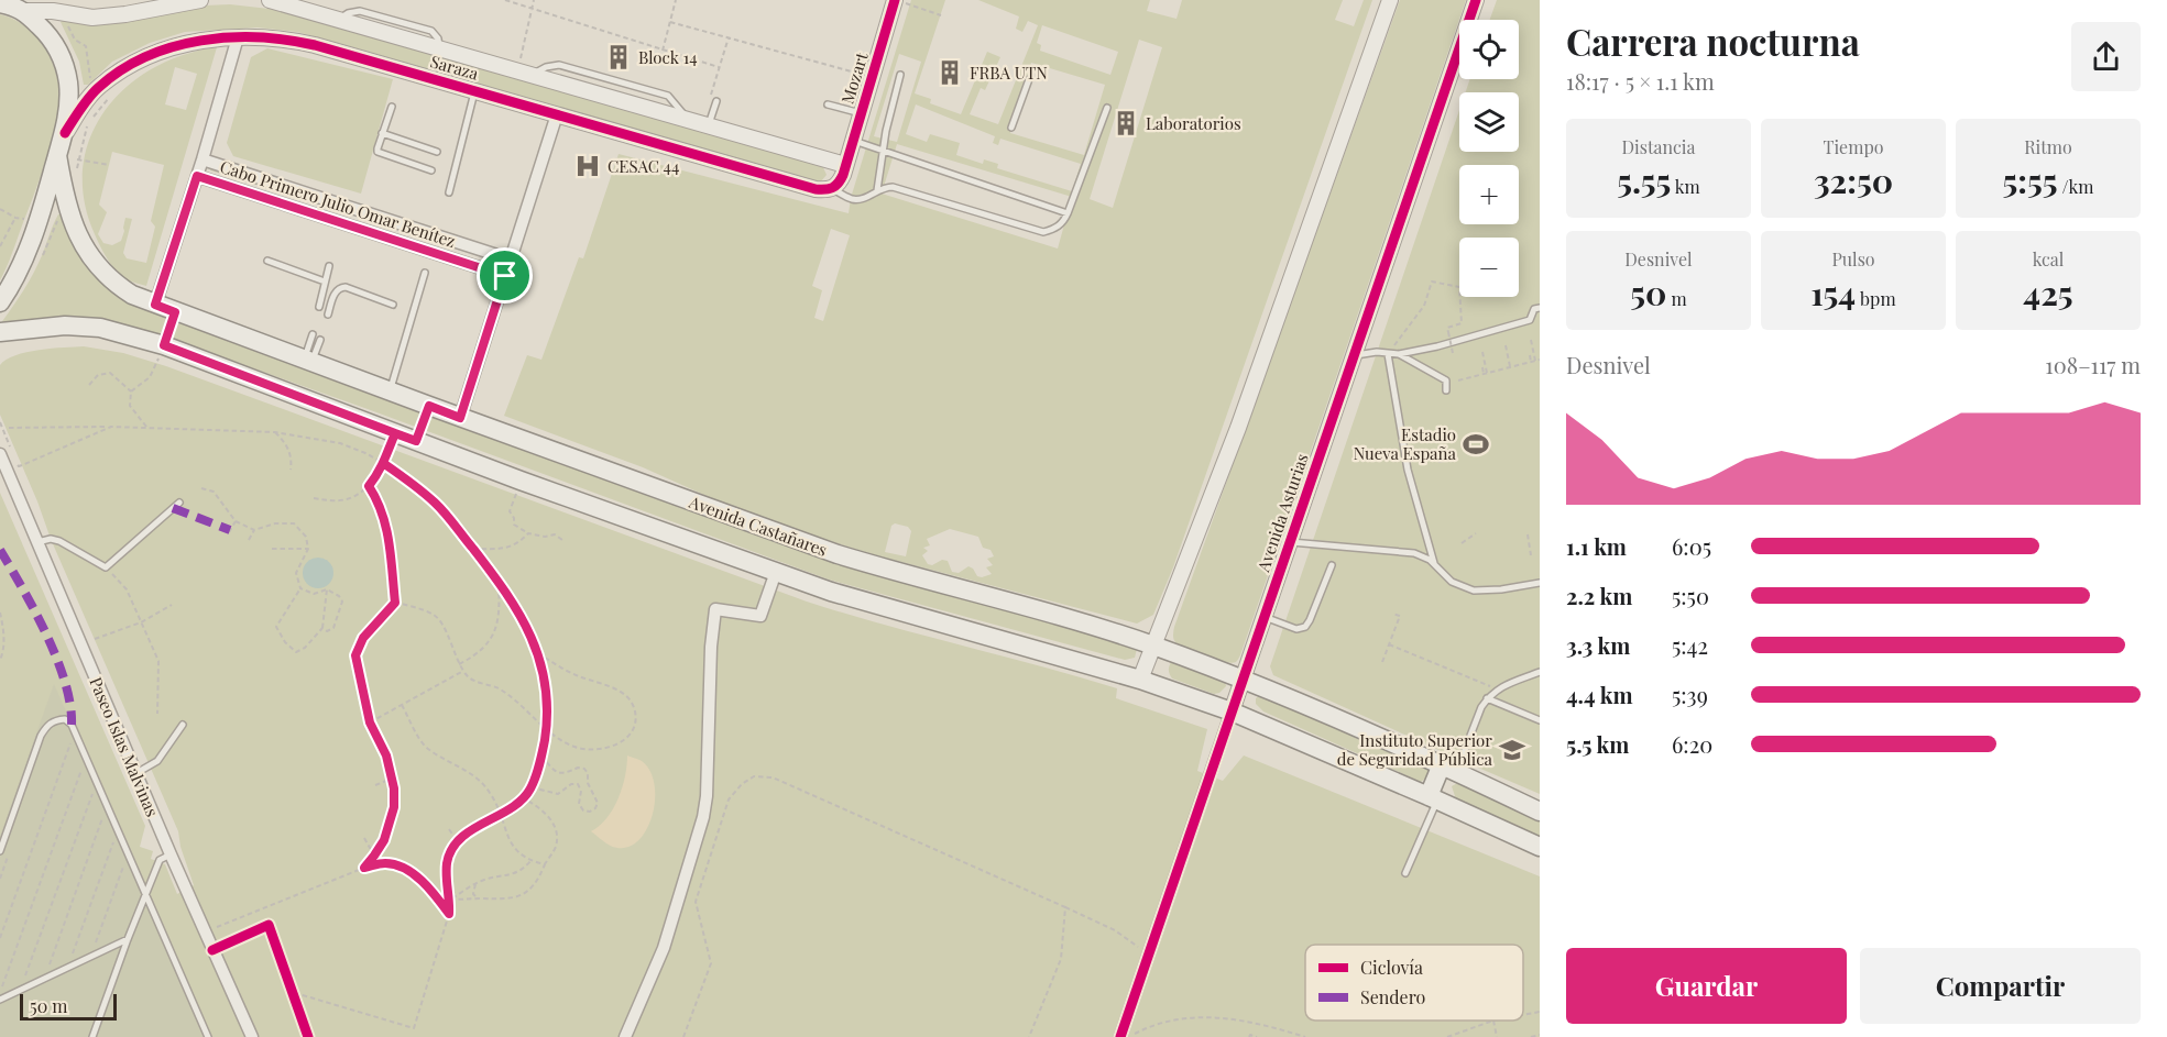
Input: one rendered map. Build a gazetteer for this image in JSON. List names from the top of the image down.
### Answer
{
  "streets": {
    "main road": ["Avenida Castañares"],
    "street": [
      "Saraza",
      "Mozart",
      "Cabo Primero Julio Omar Benítez",
      "Avenida Asturias",
      "Paseo Islas Malvinas"
    ]
  },
  "crossings": [
    ["Saraza", "Mozart"],
    ["Avenida Asturias", "Avenida Castañares"]
  ],
  "places": {
    "building": ["Block 14", "FRBA UTN", "Laboratorios"],
    "hospital": ["CESAC 44"],
    "sports": ["Estadio Nueva España"],
    "school or university": ["Instituto Superior de Seguridad Pública"]
  },
  "legend": ["Ciclovía", "Sendero"],
  "scale_bar": "50 m",
  "page": {
    "heading": ["Carrera nocturna", "18:17 · 5 × 1.1 km"],
    "map_buttons": ["+", "−"],
    "stats": [
      ["Distancia", "5.55 km"],
      ["Tiempo", "32:50"],
      ["Ritmo", "5:55 /km"],
      ["Desnivel", "50 m"],
      ["Pulso", "154 bpm"],
      ["kcal", "425"]
    ],
    "chart": ["Desnivel", "108–117 m"],
    "list": [
      {
        "name": "1.1 km",
        "note": "6:05"
      },
      {
        "name": "2.2 km",
        "note": "5:50"
      },
      {
        "name": "3.3 km",
        "note": "5:42"
      },
      {
        "name": "4.4 km",
        "note": "5:39"
      },
      {
        "name": "5.5 km",
        "note": "6:20"
      }
    ],
    "buttons": ["Guardar", "Compartir"],
    "scale": "50 m"
  }
}
